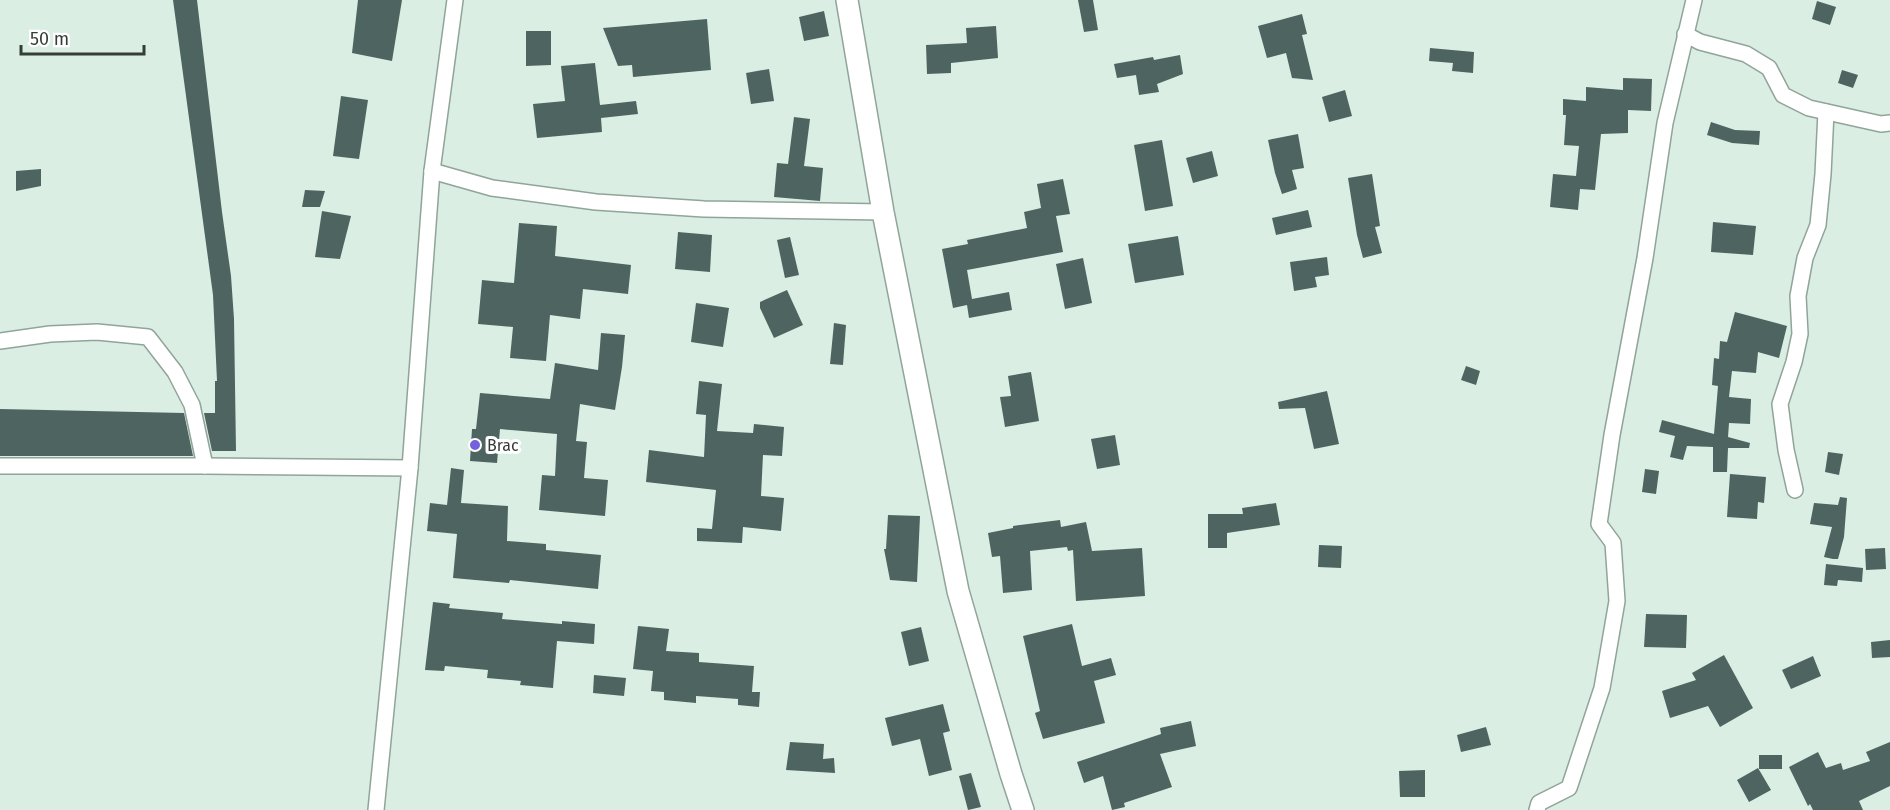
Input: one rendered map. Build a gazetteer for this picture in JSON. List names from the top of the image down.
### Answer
{
  "places": ["Brac"],
  "scale_bar": "50 m"
}
